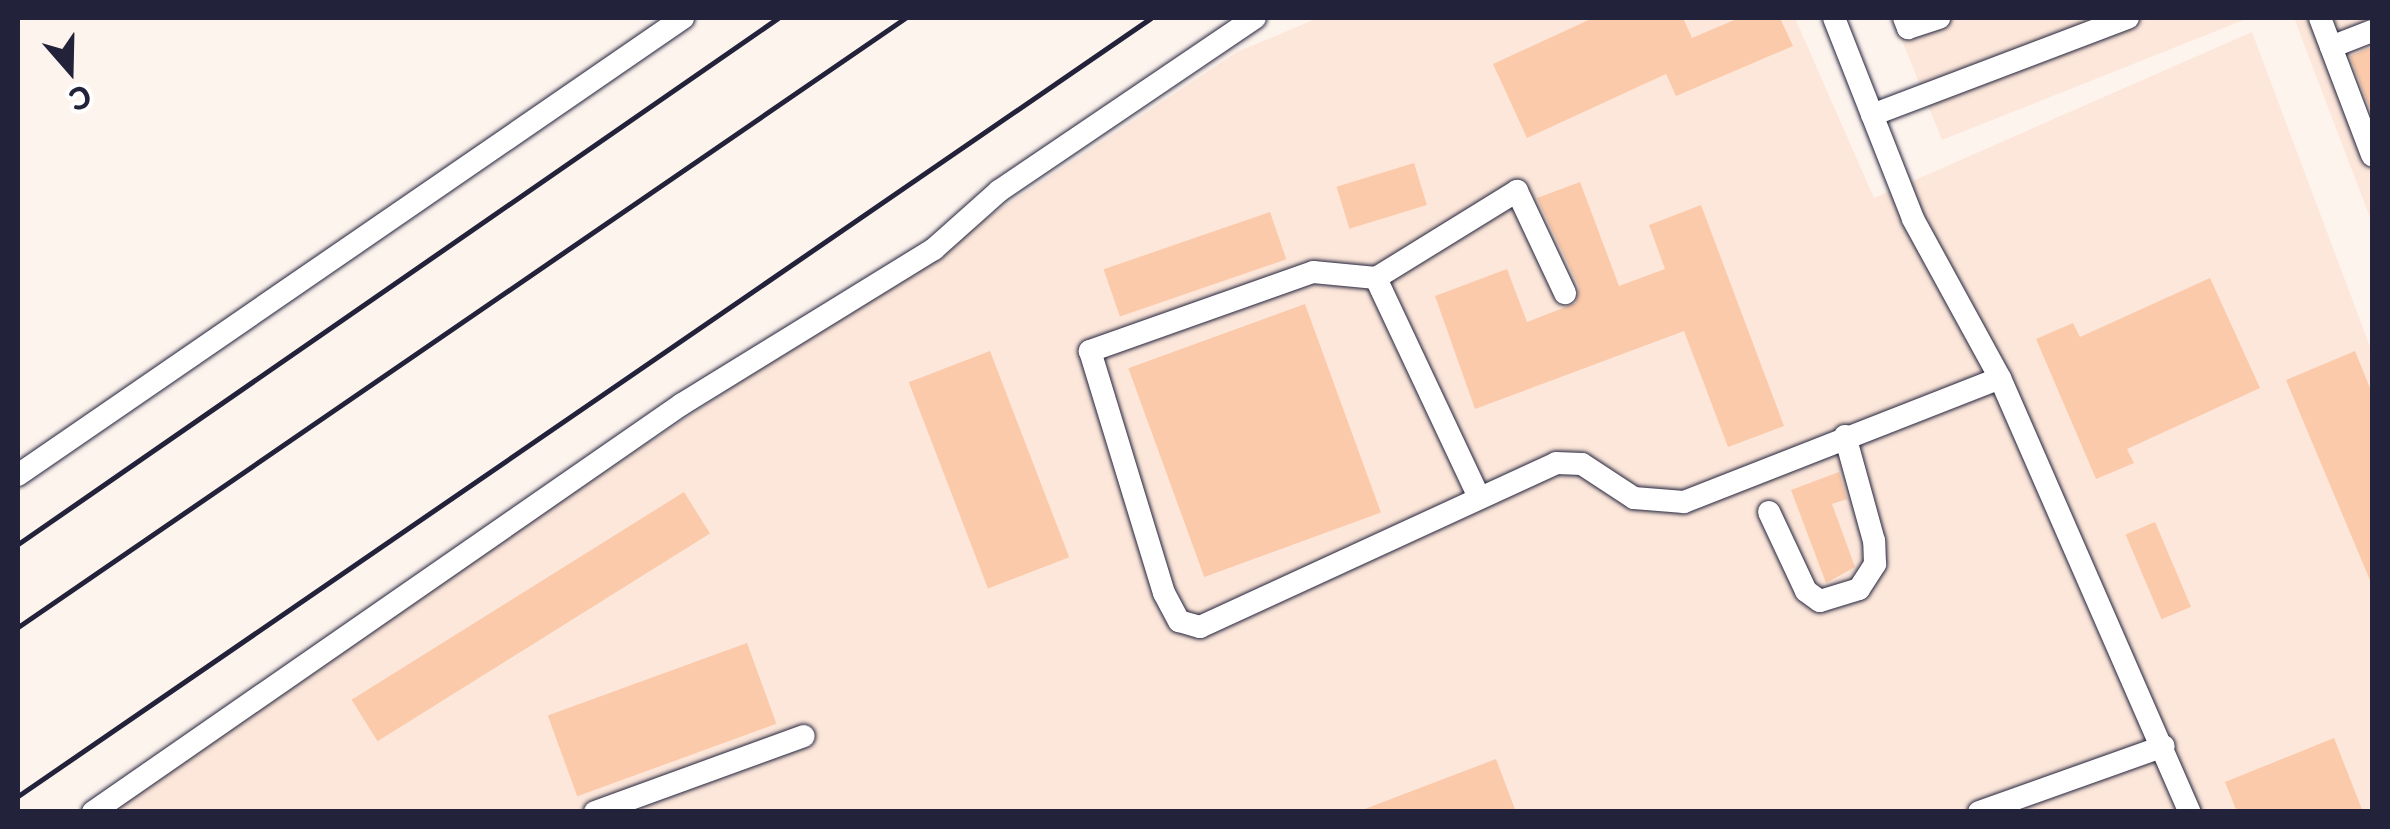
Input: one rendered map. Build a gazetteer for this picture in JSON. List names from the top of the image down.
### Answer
{
  "north": "bottom"
}
